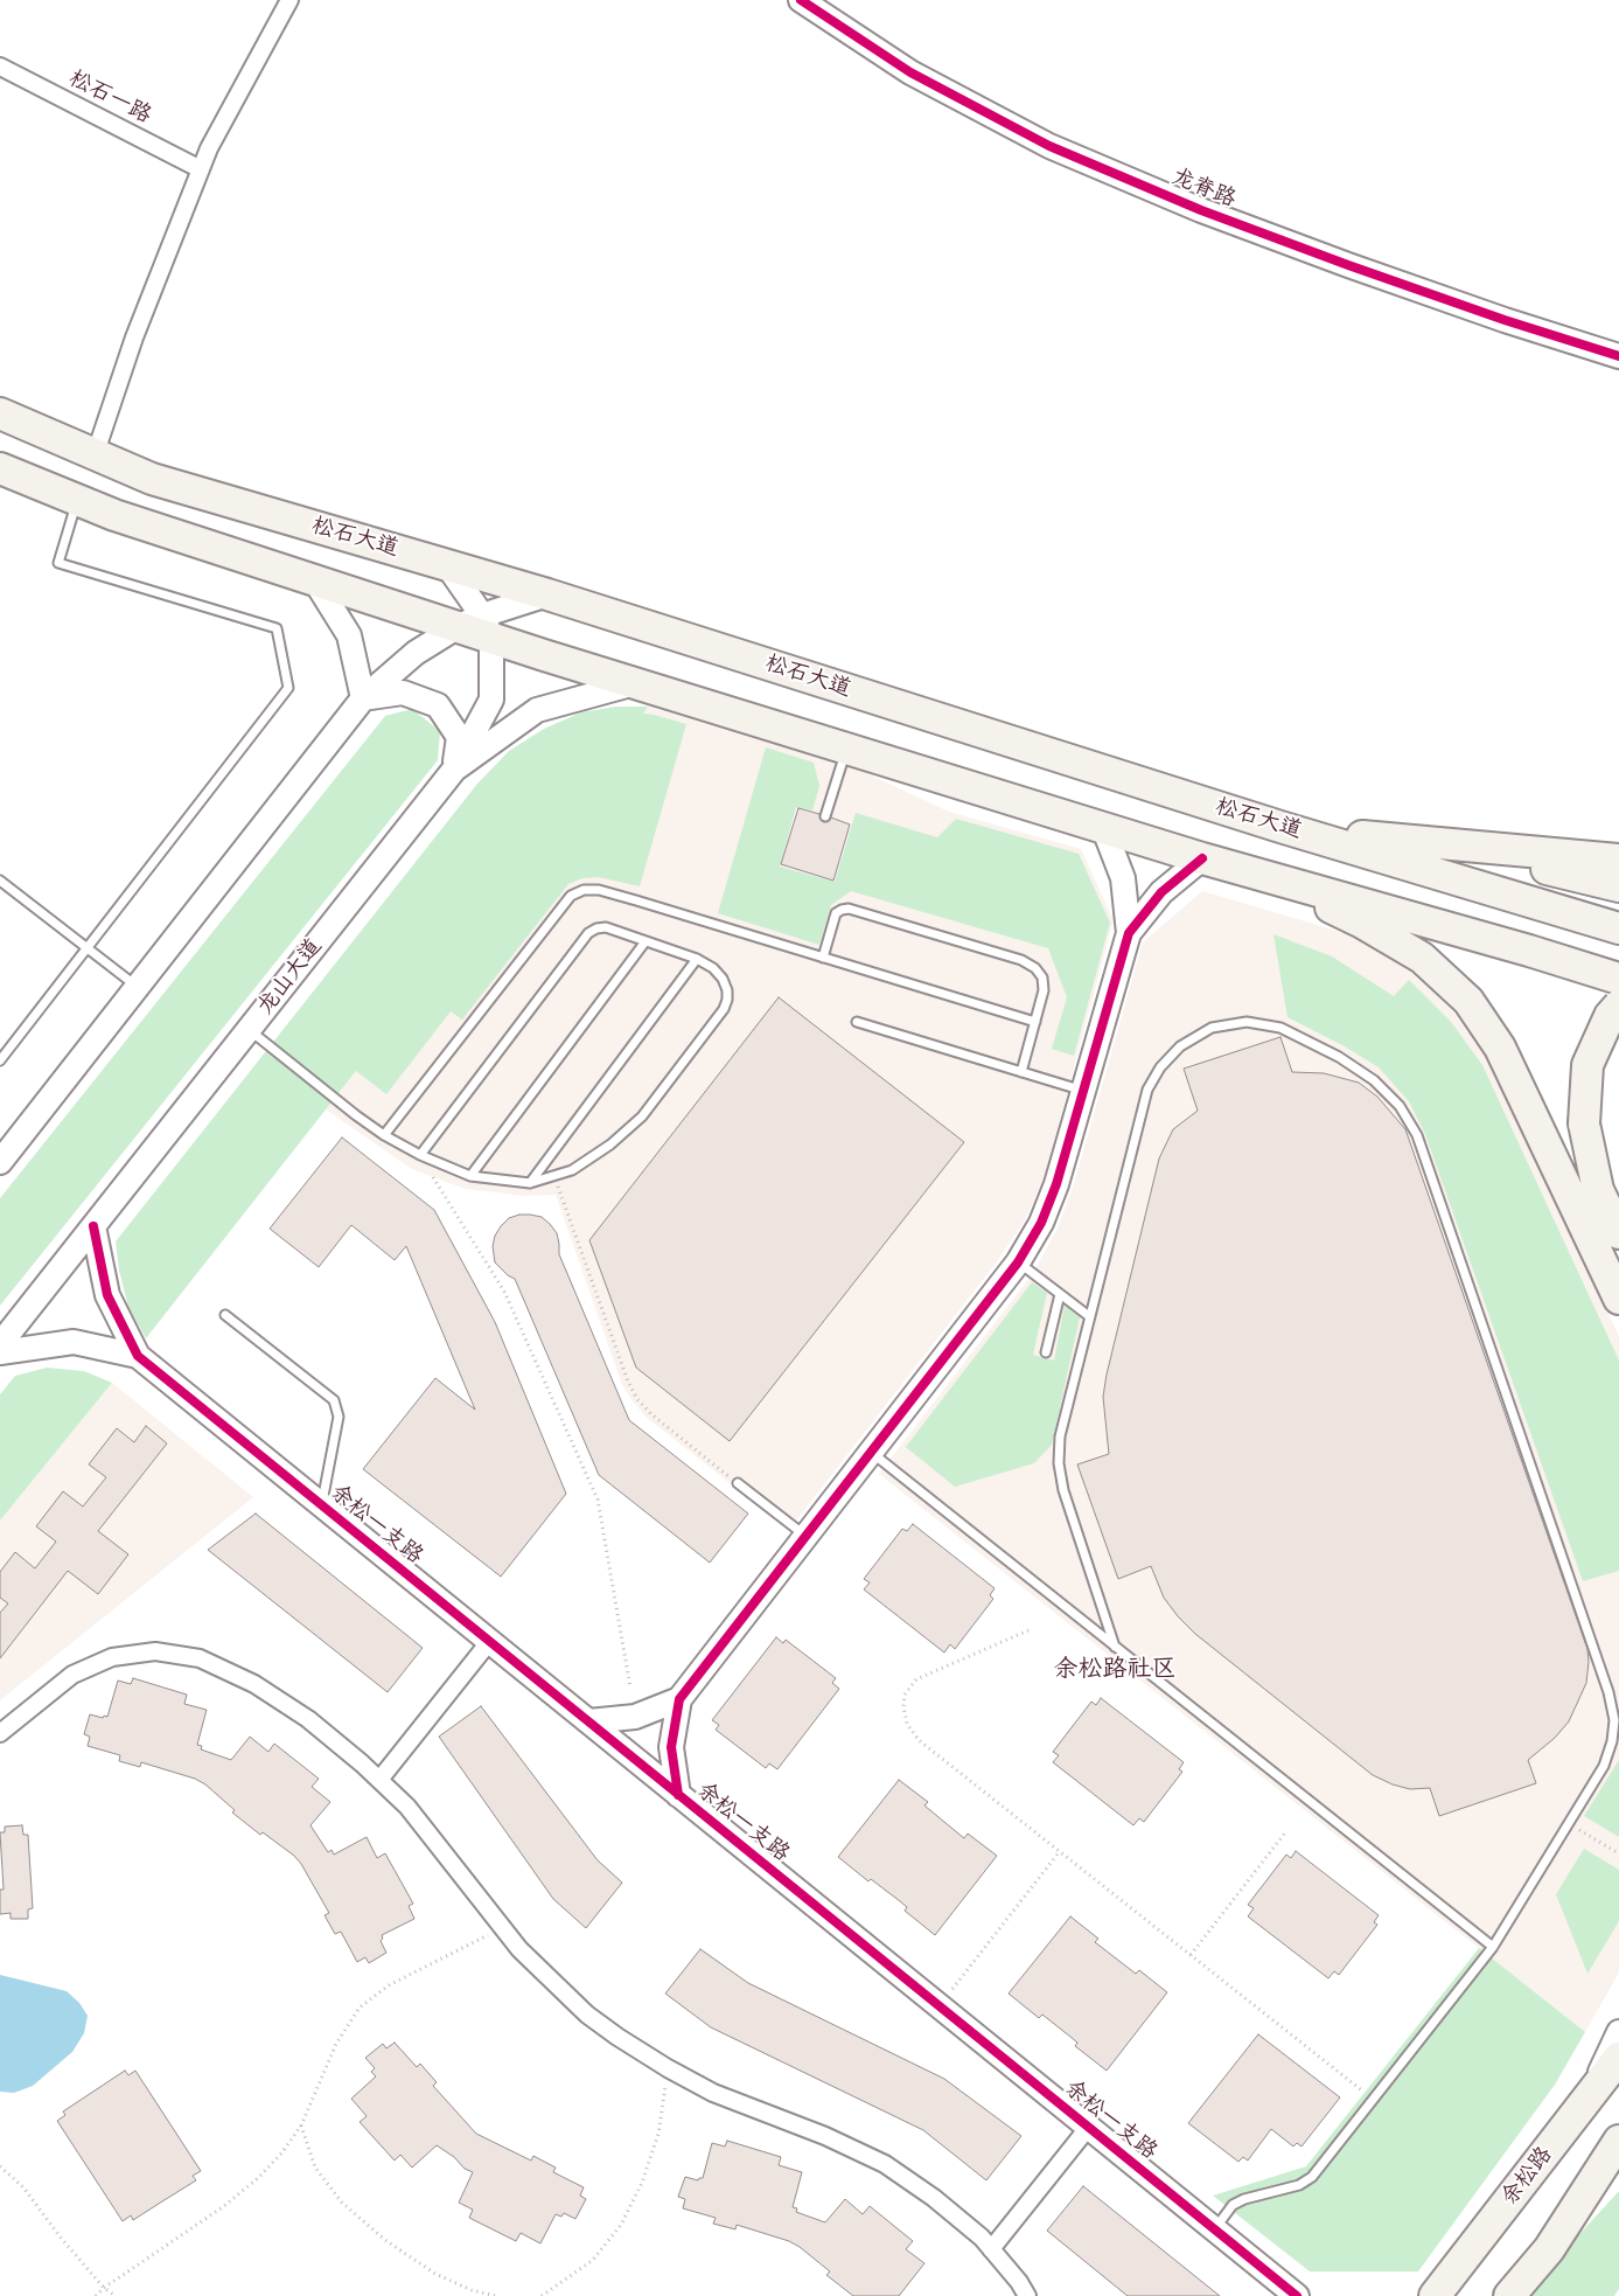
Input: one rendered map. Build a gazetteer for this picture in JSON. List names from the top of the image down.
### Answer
{
  "streets": {
    "highway": ["松石大道", "余松路"],
    "street": [
      "松石一路",
      "龙脊路",
      "龙山大道",
      "余松一支路"
    ]
  },
  "districts": ["余松路社区"]
}
